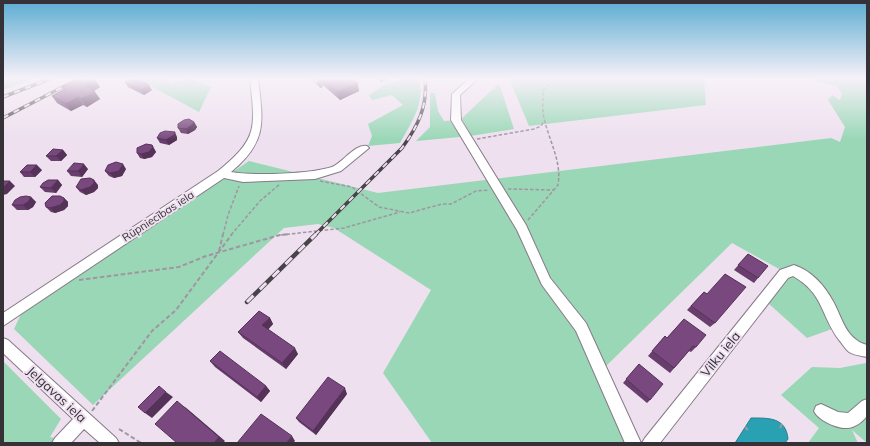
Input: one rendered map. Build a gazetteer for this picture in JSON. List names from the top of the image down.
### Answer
{
  "streets": {
    "street": ["Rūpniecības iela", "Vilku iela", "Jelgavas iela"]
  }
}
